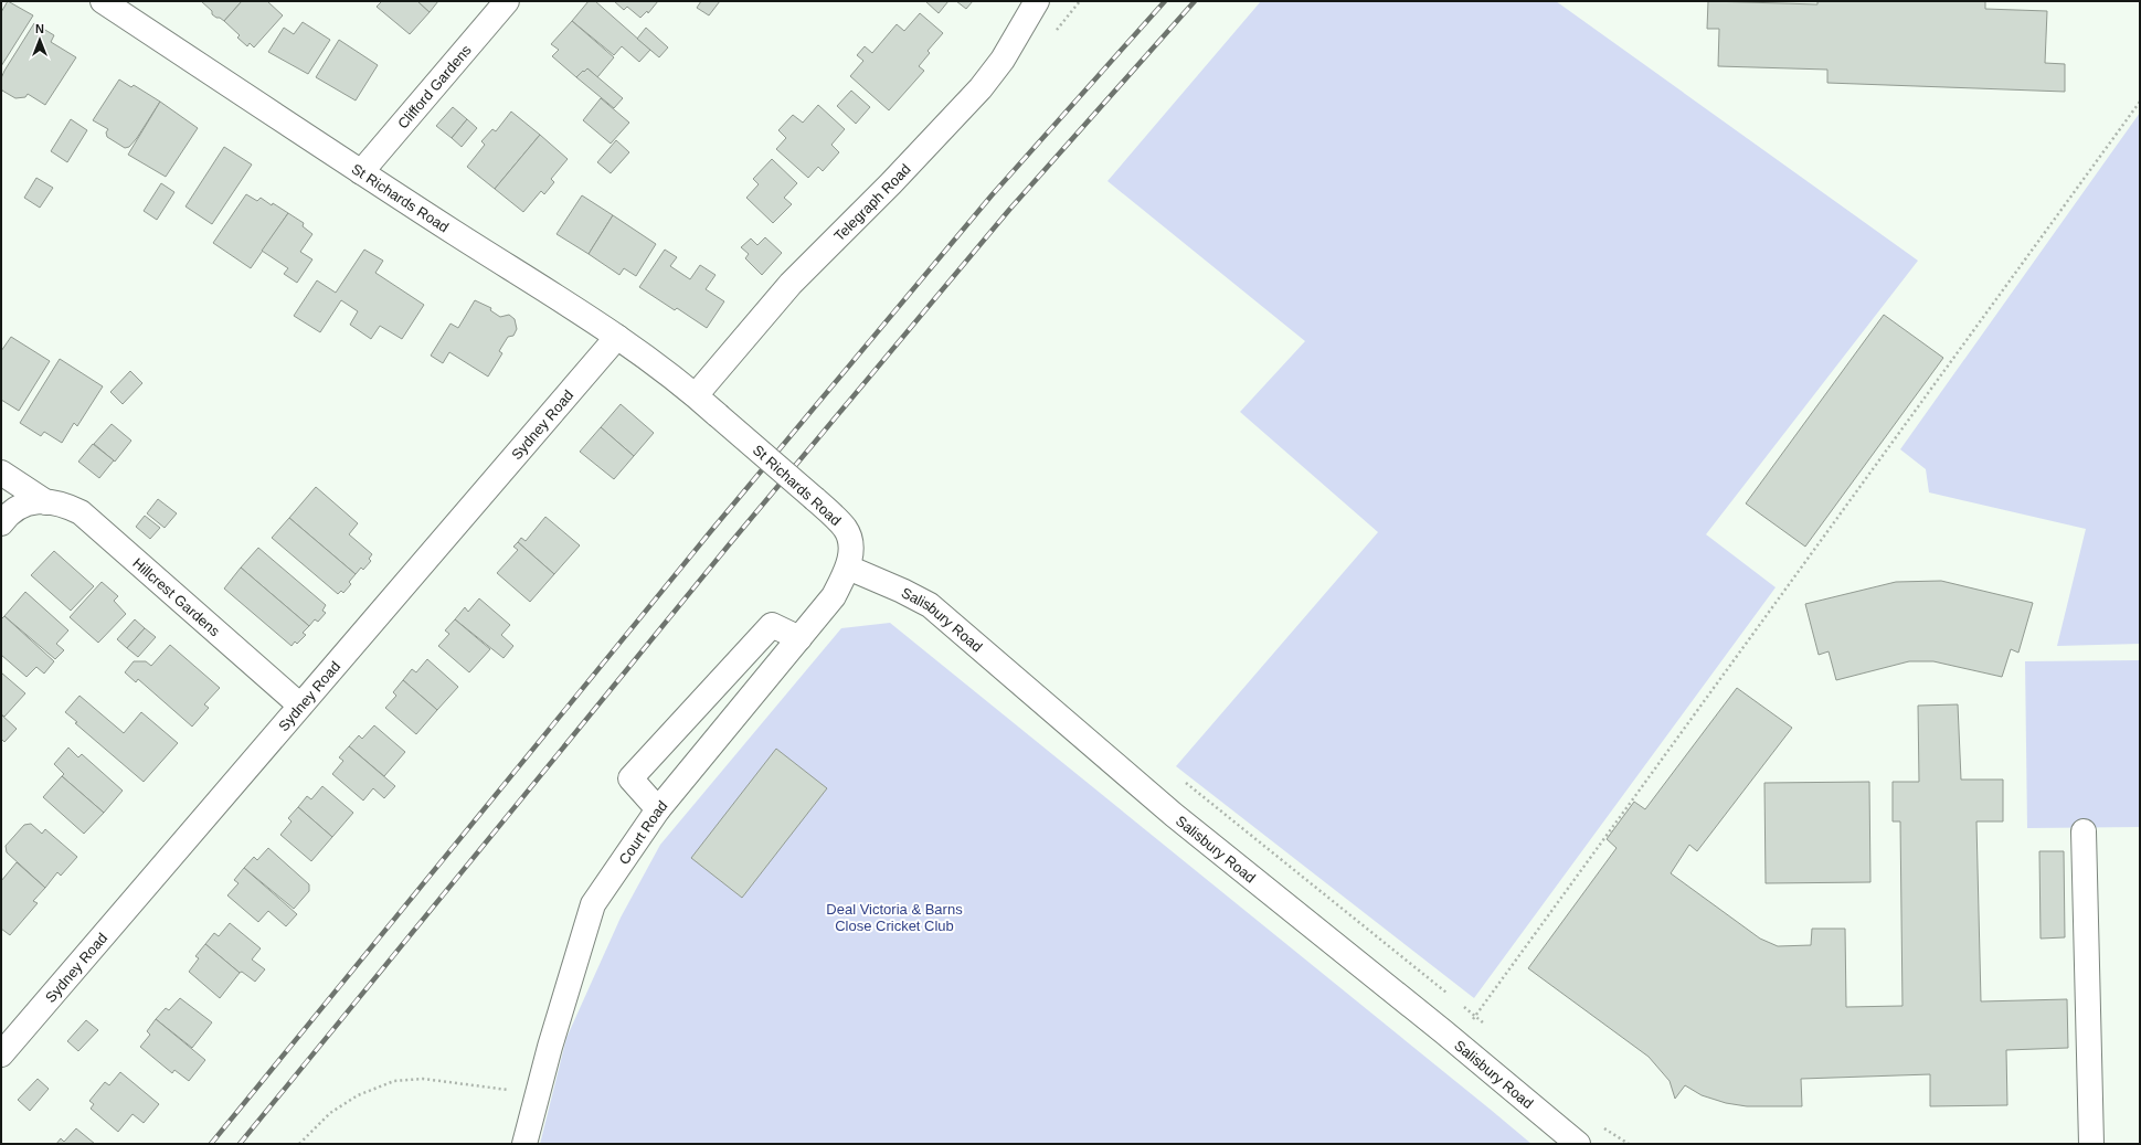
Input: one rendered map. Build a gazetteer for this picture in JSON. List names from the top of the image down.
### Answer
{
  "streets": {
    "street": [
      "Clifford Gardens",
      "St Richards Road",
      "Telegraph Road",
      "Sydney Road",
      "Hillcrest Gardens",
      "Salisbury Road",
      "Court Road"
    ]
  },
  "crossings": [
    ["Clifford Gardens", "St Richards Road"],
    ["St Richards Road", "Telegraph Road"],
    ["St Richards Road", "Sydney Road"],
    ["St Richards Road", "Salisbury Road"],
    ["St Richards Road", "Court Road"],
    ["Sydney Road", "Hillcrest Gardens"],
    ["Salisbury Road", "Court Road"]
  ],
  "parks": ["Deal Victoria & Barns Close Cricket Club"],
  "north": "top"
}
